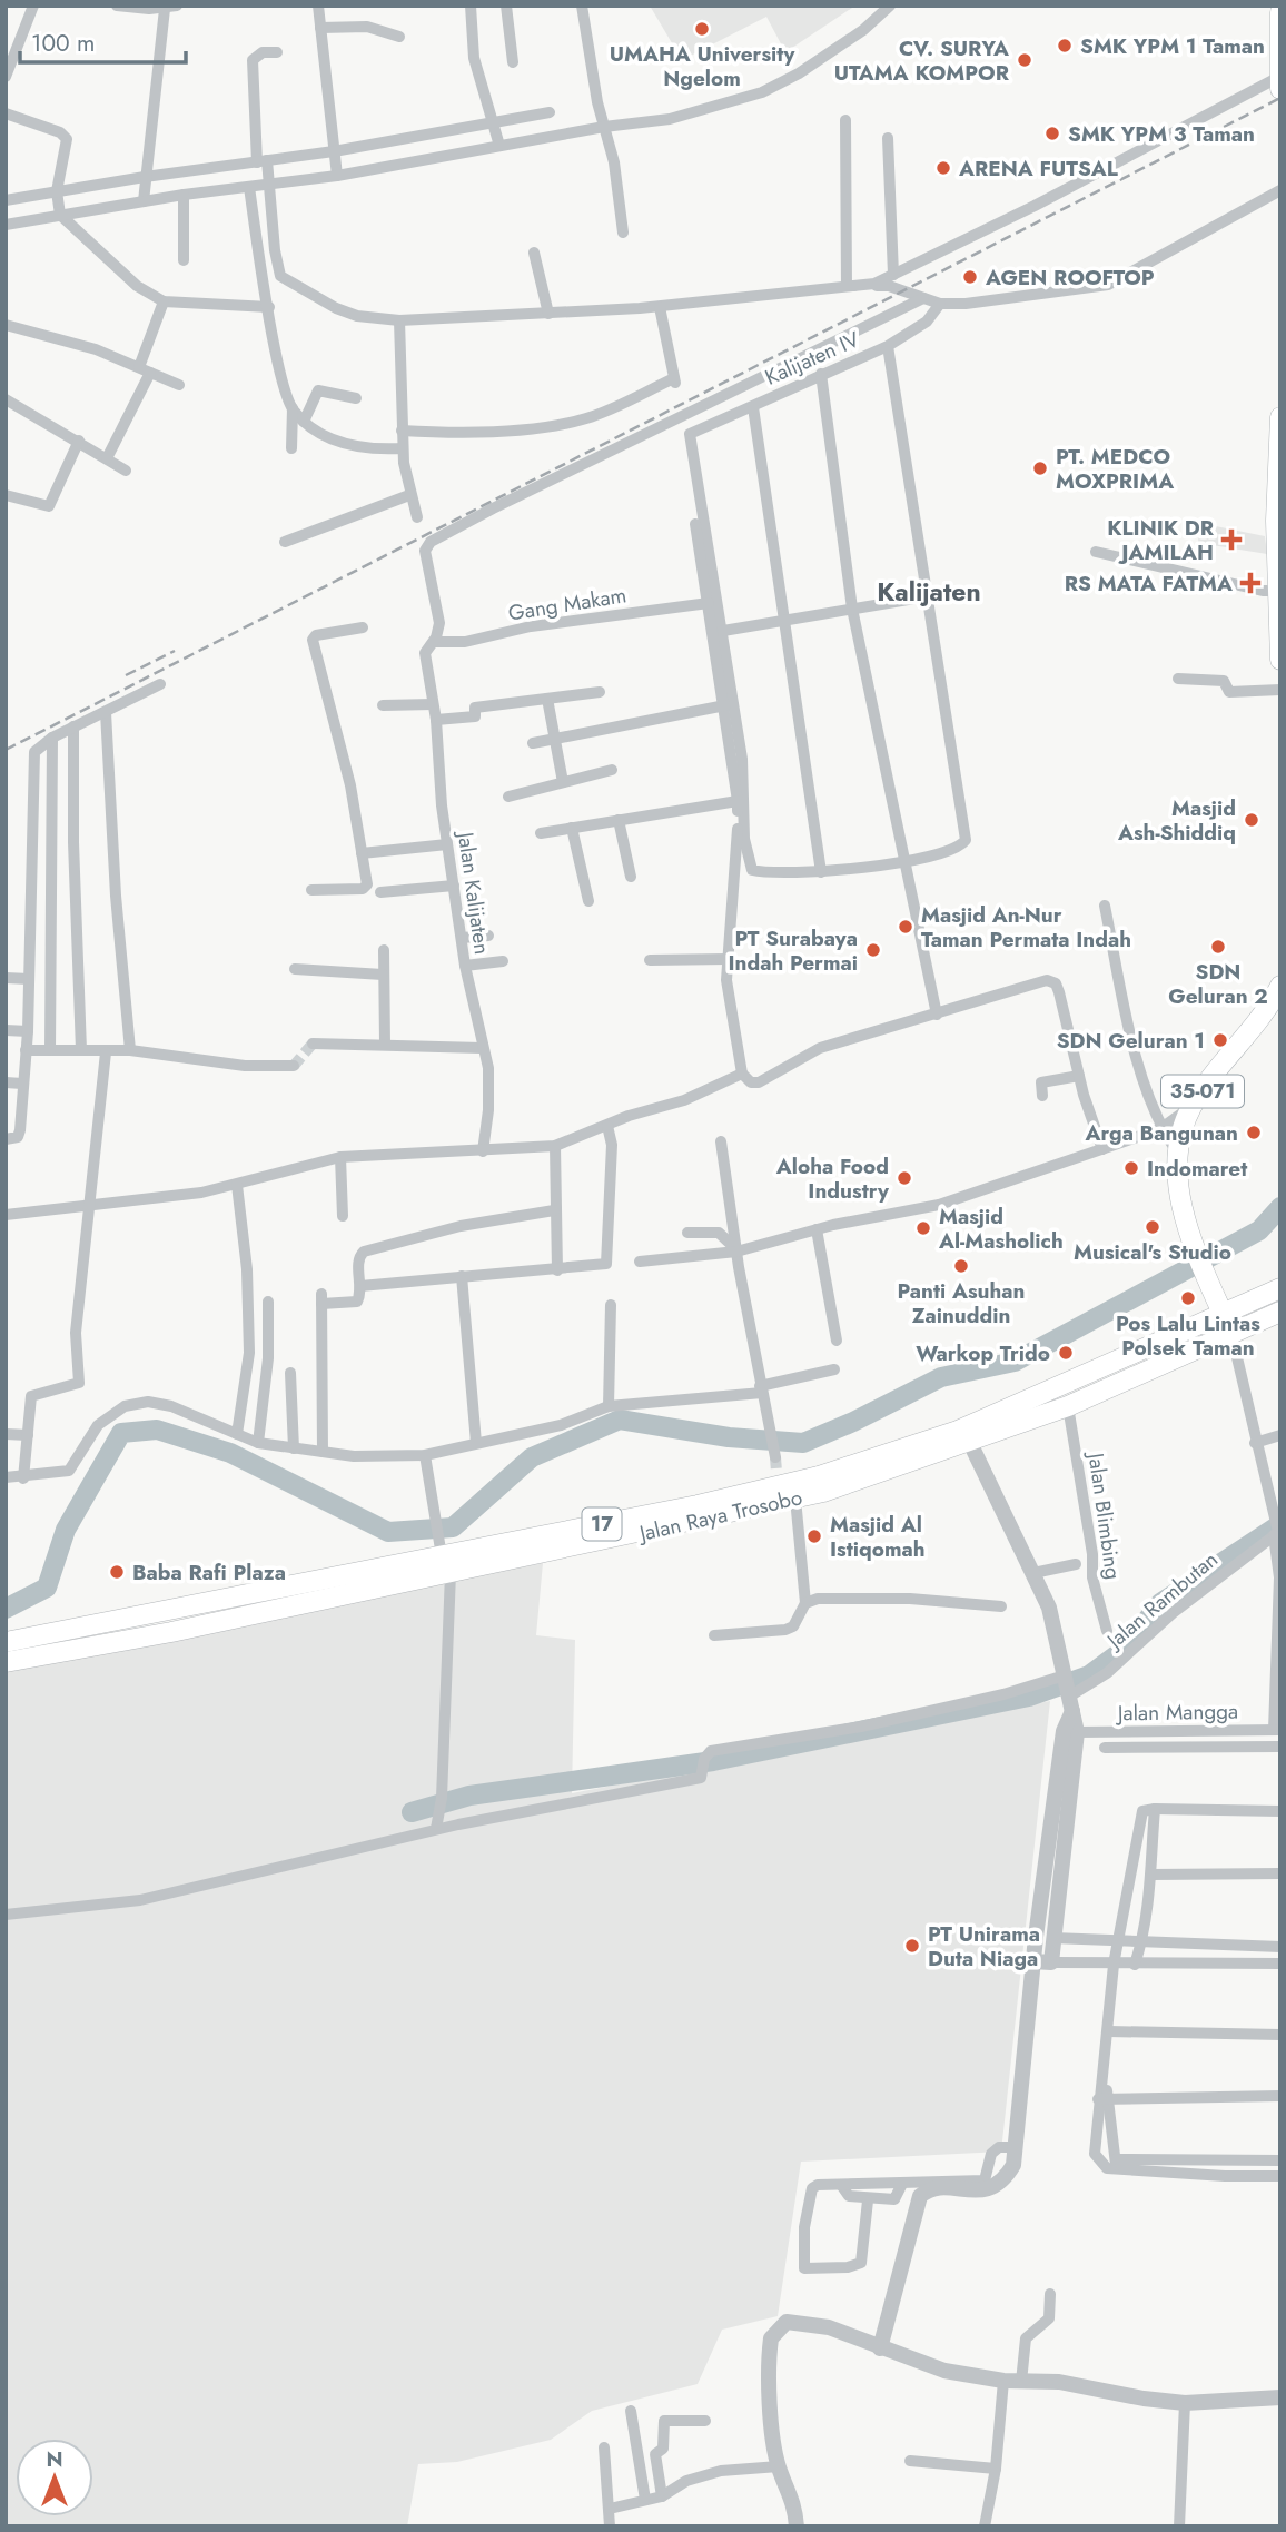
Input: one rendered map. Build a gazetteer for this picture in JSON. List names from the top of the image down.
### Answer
{
  "streets": {
    "main road": ["35-071", "Jalan Raya Trosobo", "17"],
    "street": [
      "Kalijaten IV",
      "Gang Makam",
      "Jalan Kalijaten",
      "Jalan Blimbing",
      "Jalan Rambutan",
      "Jalan Mangga"
    ]
  },
  "crossings": [
    ["Gang Makam", "Jalan Kalijaten"],
    ["35-071", "Jalan Raya Trosobo"],
    ["35-071", "17"],
    ["Jalan Raya Trosobo", "Jalan Blimbing"],
    ["Jalan Raya Trosobo", "17"]
  ],
  "districts": ["Kalijaten"],
  "places": {
    "other": [
      "UMAHA University Ngelom",
      "SMK YPM 1 Taman",
      "CV. SURYA UTAMA KOMPOR",
      "SMK YPM 3 Taman",
      "ARENA FUTSAL",
      "AGEN ROOFTOP",
      "PT. MEDCO MOXPRIMA",
      "Masjid Ash-Shiddiq",
      "Masjid An-Nur Taman Permata Indah",
      "SDN Geluran 2",
      "PT Surabaya Indah Permai",
      "SDN Geluran 1",
      "Arga Bangunan",
      "Indomaret",
      "Aloha Food Industry",
      "Musical's Studio",
      "Masjid Al-Masholich",
      "Panti Asuhan Zainuddin",
      "Pos Lalu Lintas Polsek Taman",
      "Warkop Trido",
      "Masjid Al Istiqomah",
      "Baba Rafi Plaza",
      "PT Unirama Duta Niaga"
    ],
    "health": ["KLINIK DR JAMILAH", "RS MATA FATMA"]
  },
  "scale_bar": "100 m",
  "north": "top"
}
